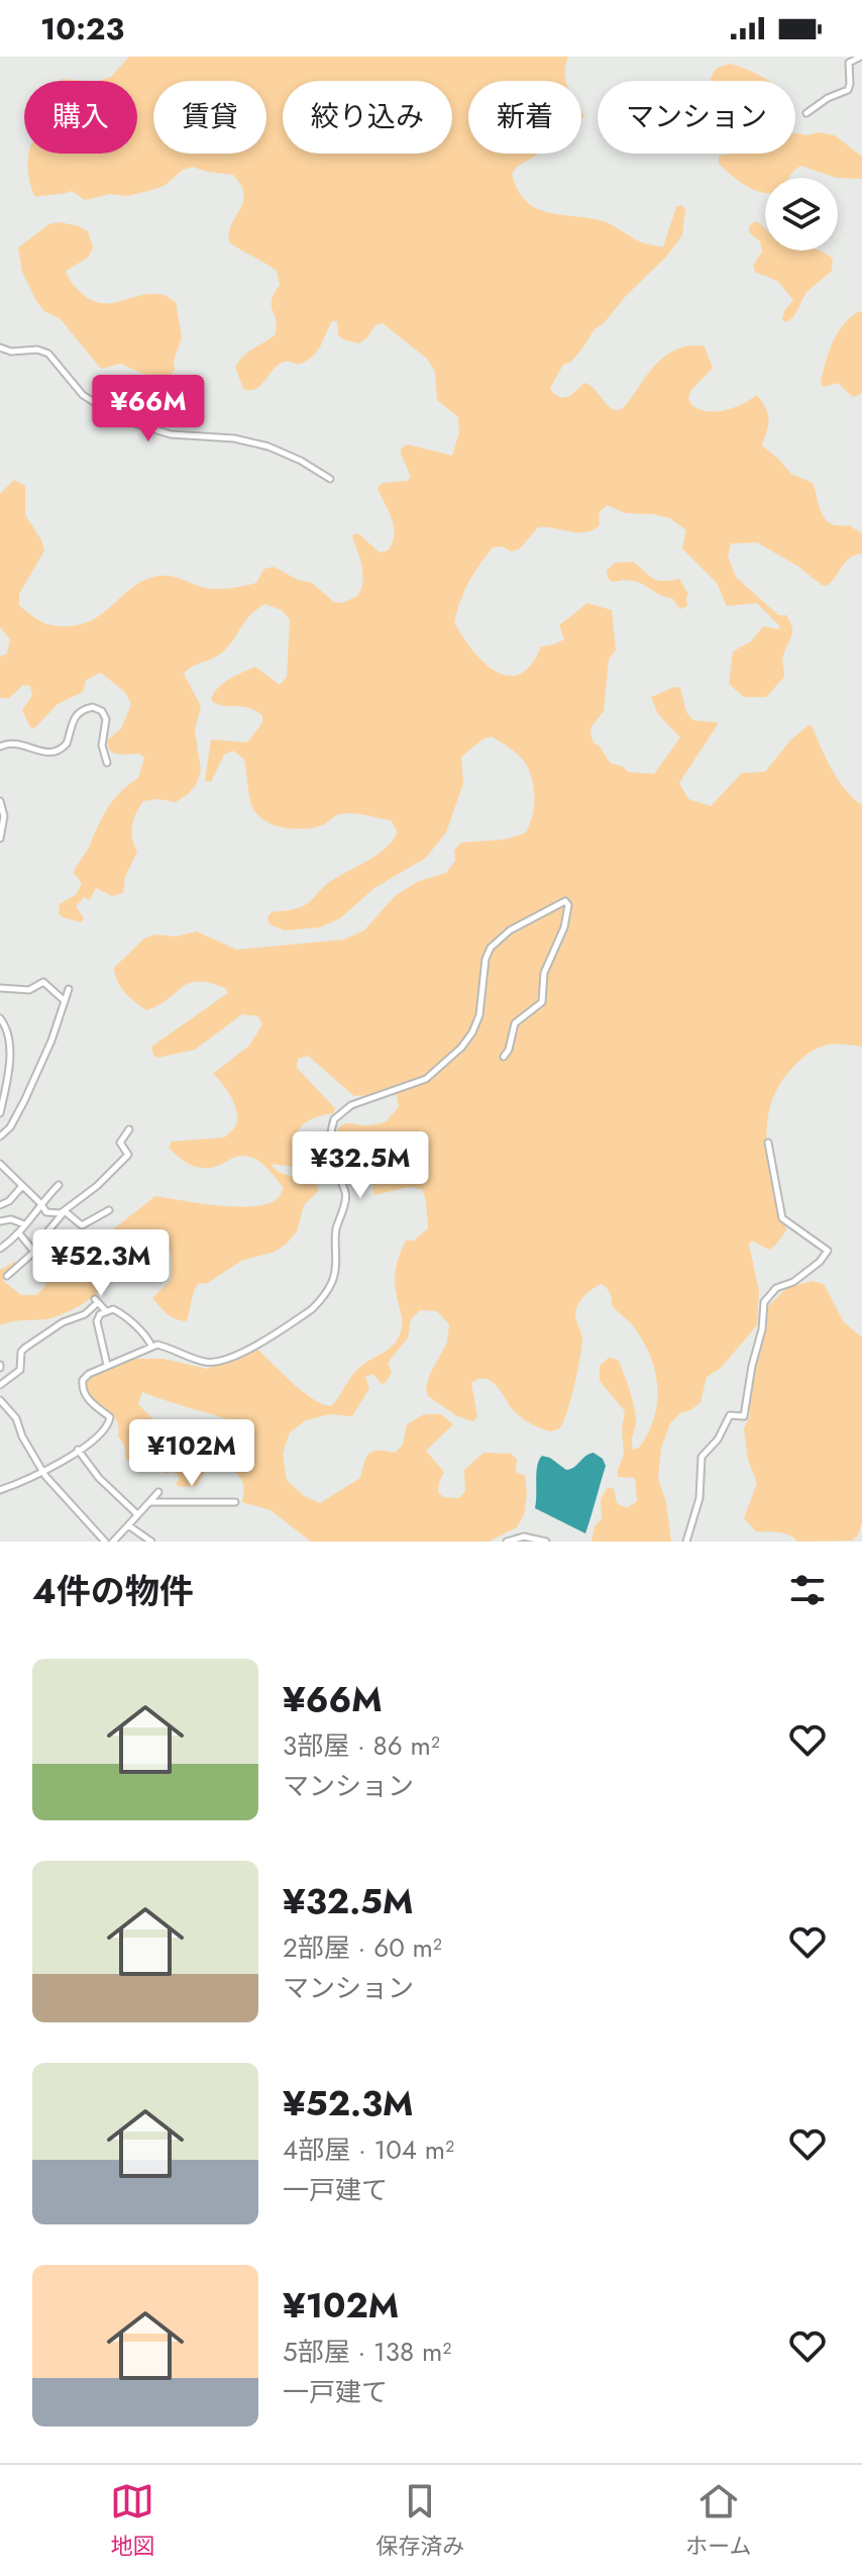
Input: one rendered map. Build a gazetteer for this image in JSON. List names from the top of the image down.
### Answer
{
  "page": {
    "status": "10:23",
    "chip": [
      "購入",
      "賃貸",
      "絞り込み",
      "新着",
      "マンション"
    ],
    "price": [
      "¥66M",
      "¥32.5M",
      "¥52.3M",
      "¥102M"
    ],
    "heading": "4件の物件",
    "list": [
      {
        "name": "¥66M",
        "note": "3部屋 · 86 m² · マンション"
      },
      {
        "name": "¥32.5M",
        "note": "2部屋 · 60 m² · マンション"
      },
      {
        "name": "¥52.3M",
        "note": "4部屋 · 104 m² · 一戸建て"
      },
      {
        "name": "¥102M",
        "note": "5部屋 · 138 m² · 一戸建て"
      }
    ],
    "tabs": ["地図", "保存済み", "ホーム"]
  }
}
